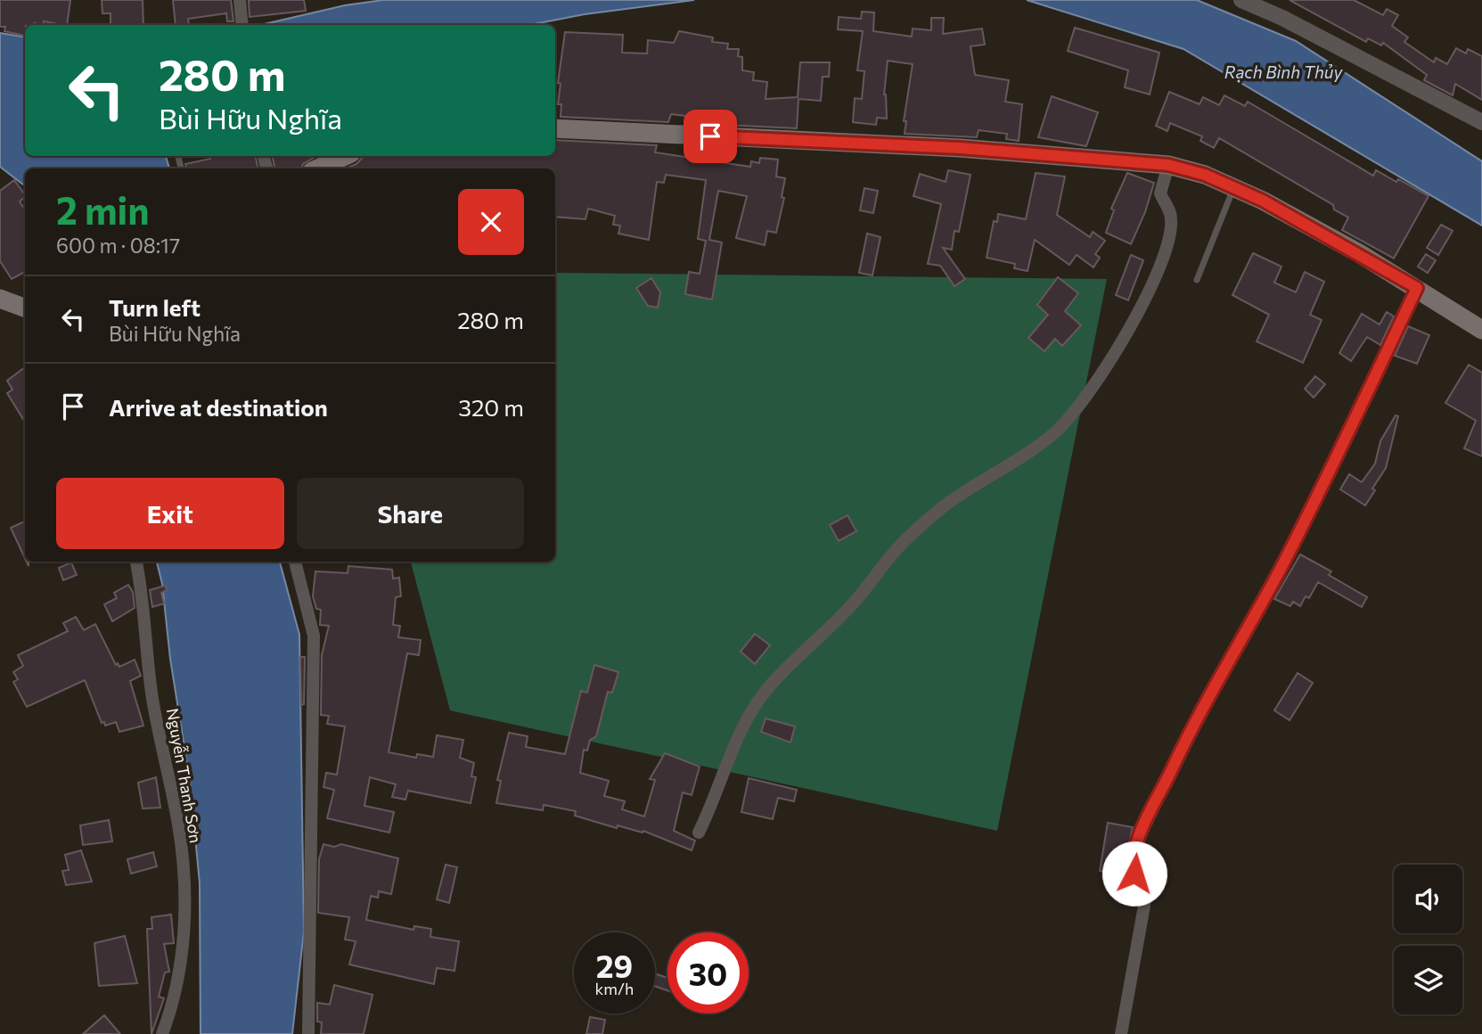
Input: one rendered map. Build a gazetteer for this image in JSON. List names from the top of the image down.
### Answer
{
  "streets": {
    "street": ["Nguyễn Thanh Sơn"]
  },
  "water": ["Rạch Bình Thủy"],
  "page": {
    "turn": ["280 m", "Bùi Hữu Nghĩa"],
    "heading": ["2 min", "600 m · 08:17"],
    "list": [
      {
        "name": "Turn left",
        "note": "Bùi Hữu Nghĩa",
        "value": "280 m"
      },
      {
        "name": "Arrive at destination",
        "value": "320 m"
      }
    ],
    "buttons": ["Exit", "Share"],
    "speed": "29 km/h",
    "limit": "30"
  }
}
